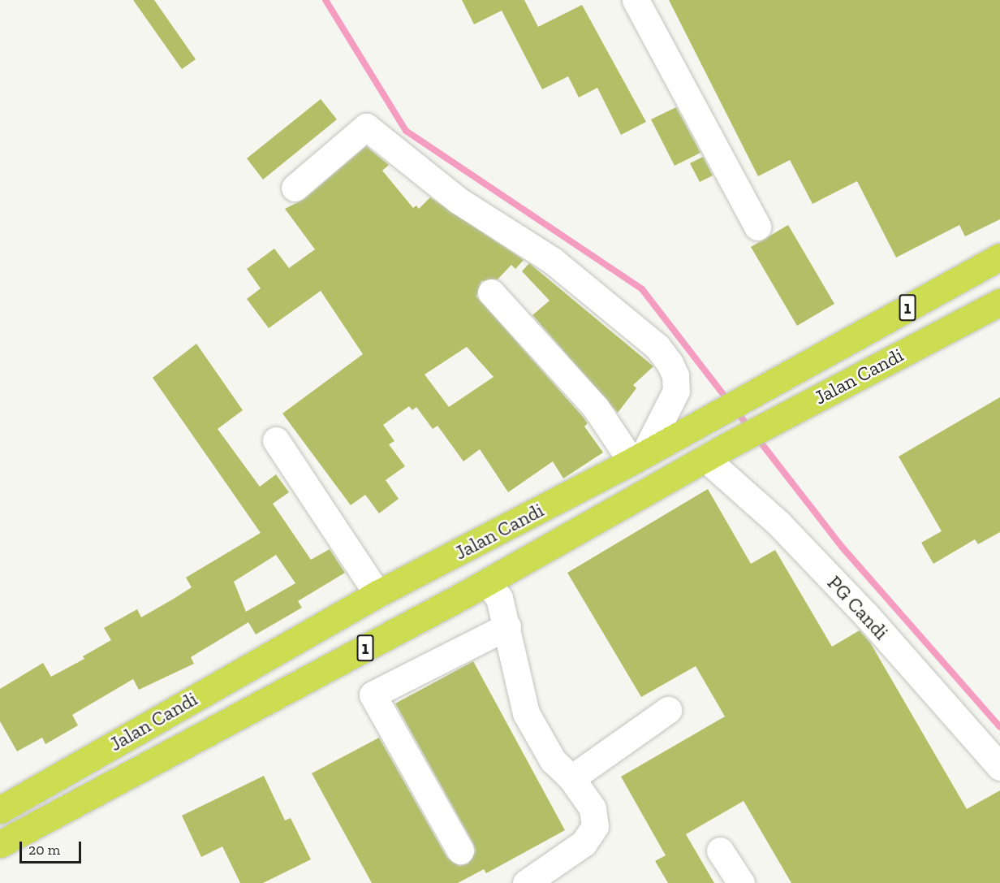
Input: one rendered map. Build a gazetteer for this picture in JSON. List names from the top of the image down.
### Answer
{
  "streets": {
    "highway": ["1", "Jalan Candi"],
    "street": ["PG Candi"]
  },
  "crossings": [
    ["Jalan Candi", "PG Candi"]
  ],
  "scale_bar": "20 m"
}
